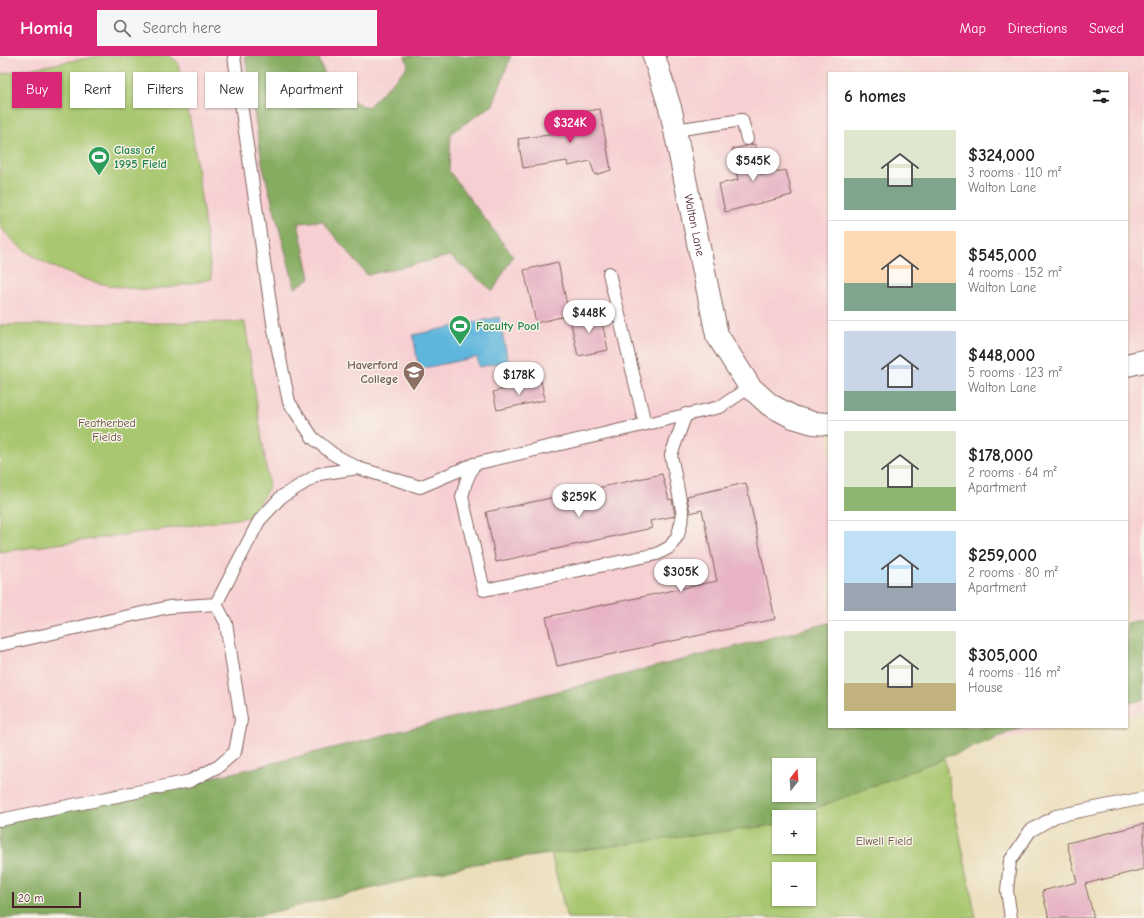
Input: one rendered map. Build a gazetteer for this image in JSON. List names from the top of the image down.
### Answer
{
  "streets": {
    "street": ["Walton Lane"]
  },
  "parks": ["Featherbed Fields", "Elwell Field"],
  "places": {
    "sports": ["Class of 1995 Field", "Faculty Pool"],
    "school or university": ["Haverford College"]
  },
  "scale_bar": "20 m",
  "north": "top",
  "page": {
    "header": "Homiq",
    "search": "Search here",
    "nav": ["Map", "Directions", "Saved"],
    "chip": [
      "Buy",
      "Rent",
      "Filters",
      "New",
      "Apartment"
    ],
    "heading": "6 homes",
    "price": [
      "$324K",
      "$545K",
      "$448K",
      "$178K",
      "$259K",
      "$305K"
    ],
    "list": [
      {
        "name": "$324,000",
        "note": "3 rooms · 110 m² · Walton Lane"
      },
      {
        "name": "$545,000",
        "note": "4 rooms · 152 m² · Walton Lane"
      },
      {
        "name": "$448,000",
        "note": "5 rooms · 123 m² · Walton Lane"
      },
      {
        "name": "$178,000",
        "note": "2 rooms · 64 m² · Apartment"
      },
      {
        "name": "$259,000",
        "note": "2 rooms · 80 m² · Apartment"
      },
      {
        "name": "$305,000",
        "note": "4 rooms · 116 m² · House"
      }
    ],
    "map_buttons": ["+", "−"],
    "scale": "20 m"
  }
}
